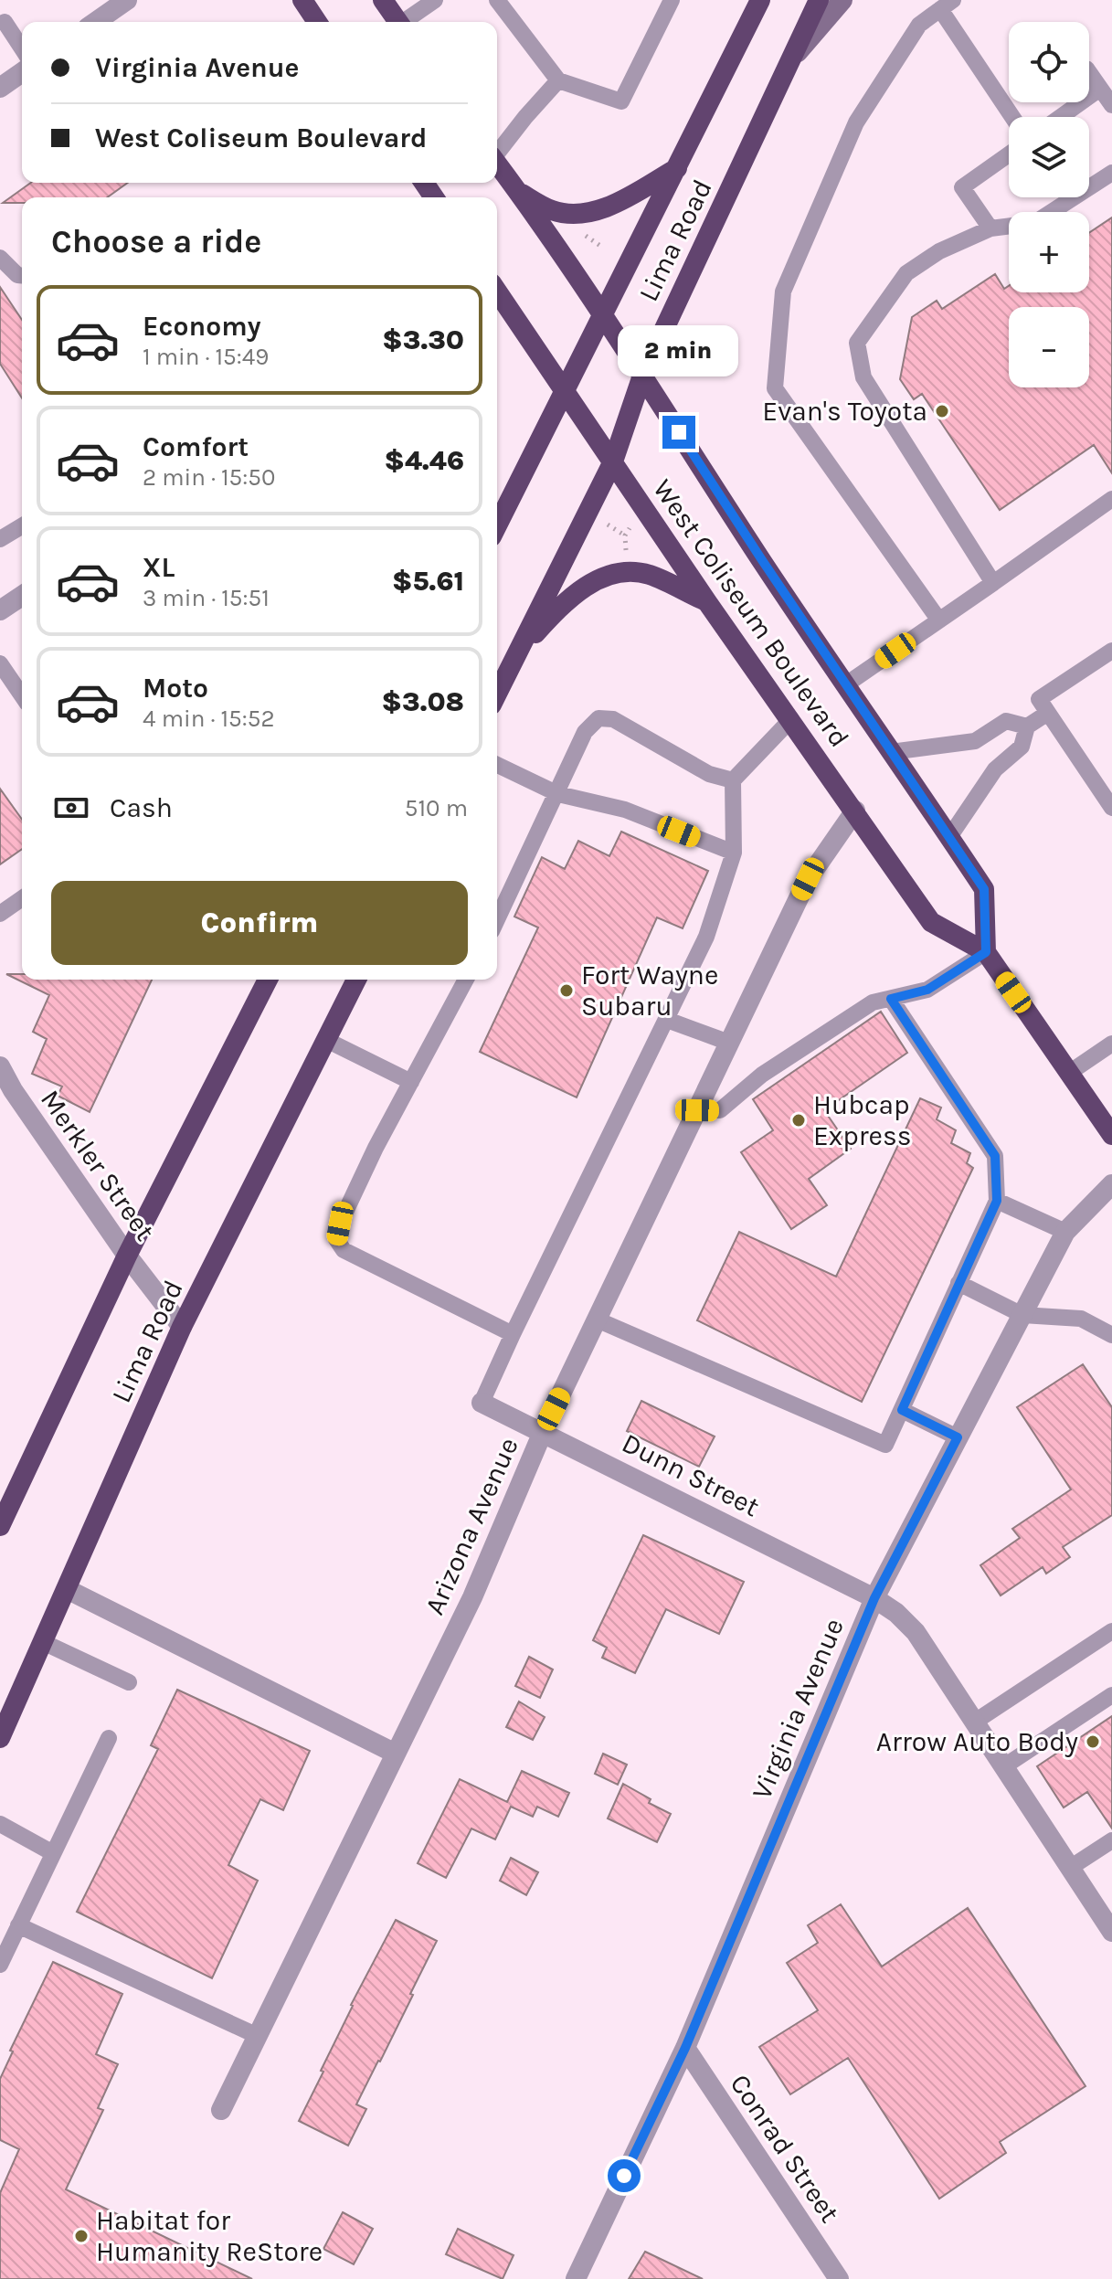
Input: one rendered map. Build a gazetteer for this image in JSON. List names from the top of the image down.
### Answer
{
  "streets": {
    "highway": ["Lima Road", "West Coliseum Boulevard"],
    "street": [
      "Merkler Street",
      "Dunn Street",
      "Arizona Avenue",
      "Virginia Avenue",
      "Conrad Street"
    ]
  },
  "crossings": [
    ["Lima Road", "West Coliseum Boulevard"],
    ["Lima Road", "Merkler Street"],
    ["West Coliseum Boulevard", "Arizona Avenue"],
    ["Dunn Street", "Arizona Avenue"],
    ["Dunn Street", "Virginia Avenue"],
    ["Virginia Avenue", "Conrad Street"]
  ],
  "places": [
    "Evan's Toyota",
    "Fort Wayne Subaru",
    "Hubcap Express",
    "Arrow Auto Body",
    "Habitat for Humanity ReStore"
  ],
  "page": {
    "map_buttons": ["+", "−"],
    "banner": ["Virginia Avenue", "West Coliseum Boulevard"],
    "heading": "Choose a ride",
    "list": [
      {
        "name": "Economy",
        "note": "1 min · 15:49",
        "value": "$3.30"
      },
      {
        "name": "Comfort",
        "note": "2 min · 15:50",
        "value": "$4.46"
      },
      {
        "name": "XL",
        "note": "3 min · 15:51",
        "value": "$5.61"
      },
      {
        "name": "Moto",
        "note": "4 min · 15:52",
        "value": "$3.08"
      }
    ],
    "bubble": "2 min",
    "pay": ["Cash", "510 m"],
    "buttons": "Confirm"
  }
}
